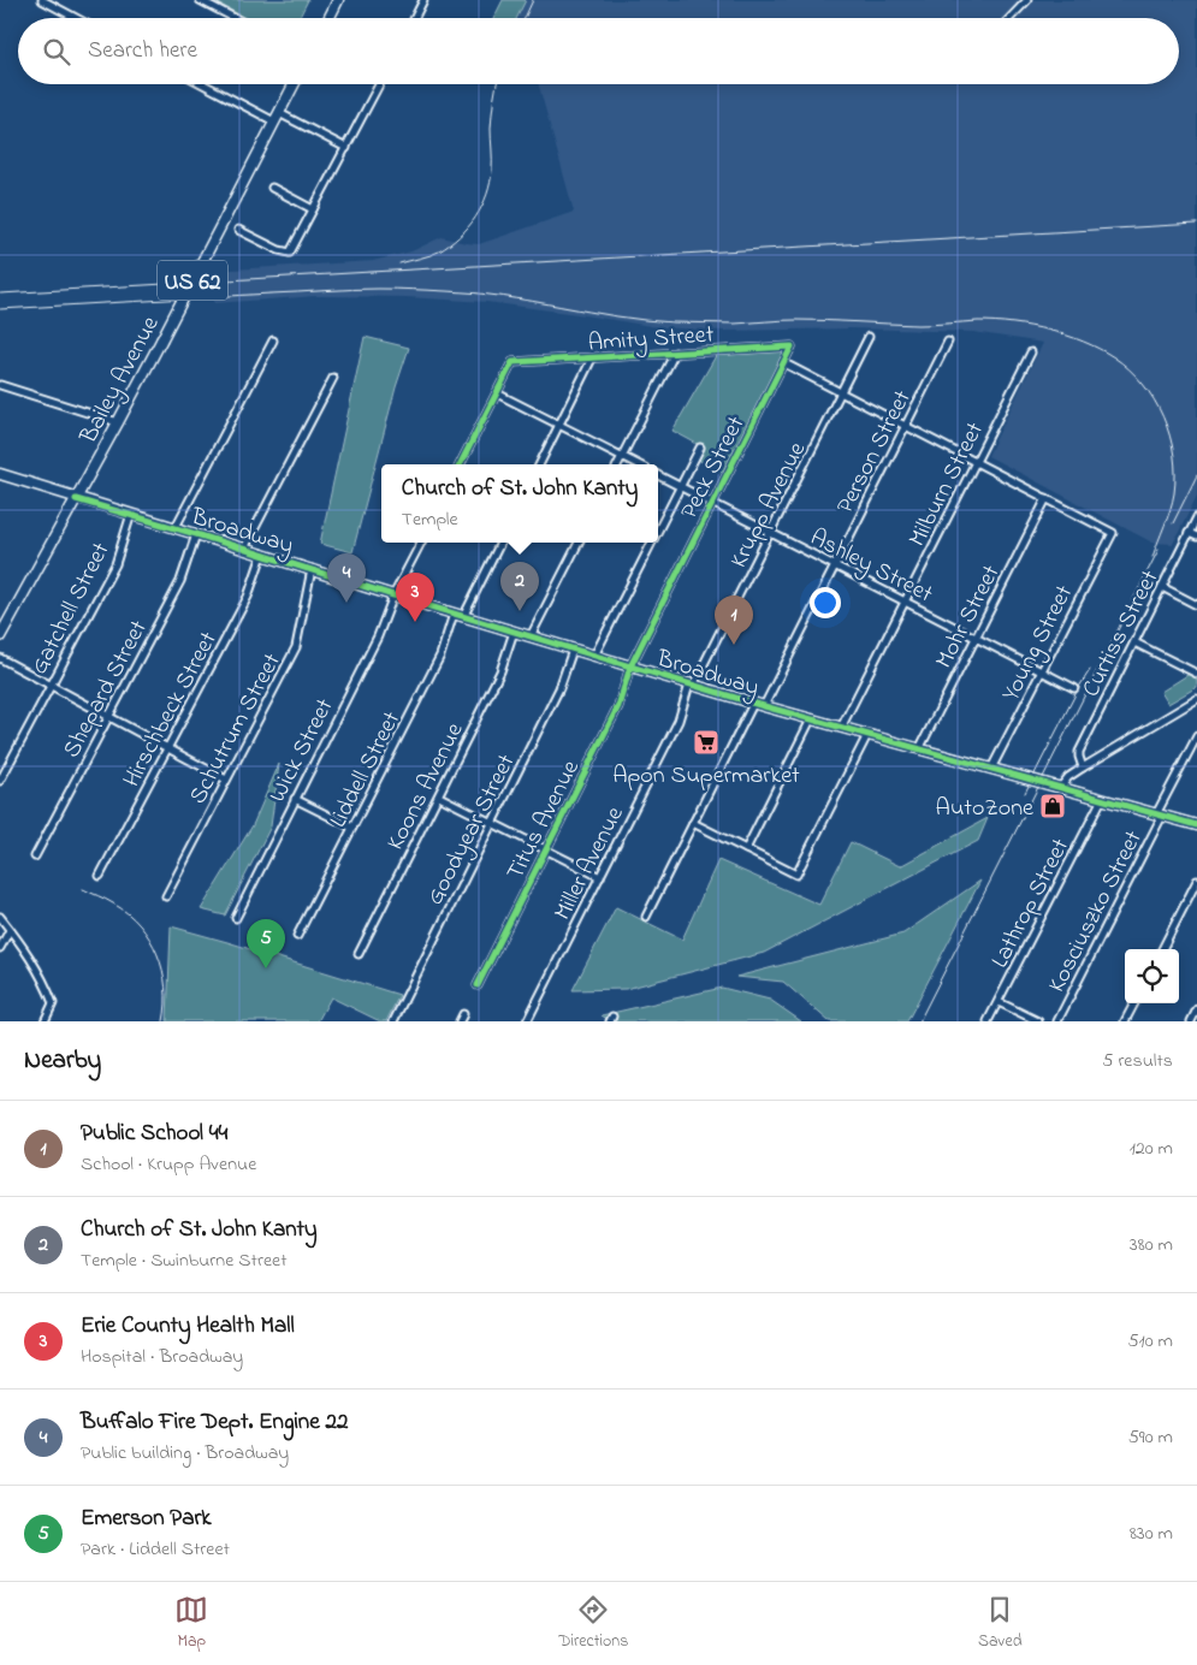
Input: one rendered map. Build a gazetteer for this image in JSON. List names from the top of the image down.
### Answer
{
  "streets": {
    "main road": ["US 62", "Bailey Avenue", "Broadway"],
    "street": [
      "Amity Street",
      "Person Street",
      "Peck Street",
      "Milburn Street",
      "Krupp Avenue",
      "Ashley Street",
      "Gatchell Street",
      "Mohr Street",
      "Curtiss Street",
      "Young Street",
      "Shepard Street",
      "Hirschbeck Street",
      "Schutrum Street",
      "Wick Street",
      "Liddell Street",
      "Koons Avenue",
      "Titus Avenue",
      "Goodyear Street",
      "Miller Avenue",
      "Lathrop Street",
      "Kosciuszko Street"
    ]
  },
  "crossings": [
    ["Amity Street", "Peck Street"],
    ["Bailey Avenue", "Broadway"],
    ["Person Street", "Broadway"],
    ["Person Street", "Ashley Street"],
    ["Peck Street", "Broadway"],
    ["Peck Street", "Ashley Street"],
    ["Peck Street", "Titus Avenue"],
    ["Milburn Street", "Broadway"],
    ["Milburn Street", "Ashley Street"],
    ["Krupp Avenue", "Broadway"],
    ["Krupp Avenue", "Ashley Street"],
    ["Krupp Avenue", "Miller Avenue"],
    ["Broadway", "Gatchell Street"],
    ["Broadway", "Mohr Street"],
    ["Broadway", "Young Street"],
    ["Broadway", "Shepard Street"],
    ["Broadway", "Hirschbeck Street"],
    ["Broadway", "Schutrum Street"],
    ["Broadway", "Wick Street"],
    ["Broadway", "Liddell Street"],
    ["Broadway", "Koons Avenue"],
    ["Broadway", "Titus Avenue"],
    ["Broadway", "Goodyear Street"],
    ["Broadway", "Miller Avenue"],
    ["Broadway", "Lathrop Street"],
    ["Broadway", "Kosciuszko Street"],
    ["Ashley Street", "Mohr Street"],
    ["Ashley Street", "Young Street"],
    ["Mohr Street", "Young Street"]
  ],
  "places": {
    "supermarket": ["Apon Supermarket"],
    "shop": ["AutoZone"]
  },
  "page": {
    "search": "Search here",
    "popup": ["Church of St. John Kanty", "Temple"],
    "pins": [
      "4",
      "2",
      "3",
      "1",
      "5"
    ],
    "heading": ["Nearby", "5 results"],
    "list": [
      {
        "mark": "1",
        "name": "Public School 44",
        "note": "School · Krupp Avenue",
        "value": "120 m"
      },
      {
        "mark": "2",
        "name": "Church of St. John Kanty",
        "note": "Temple · Swinburne Street",
        "value": "380 m"
      },
      {
        "mark": "3",
        "name": "Erie County Health Mall",
        "note": "Hospital · Broadway",
        "value": "510 m"
      },
      {
        "mark": "4",
        "name": "Buffalo Fire Dept. Engine 22",
        "note": "Public building · Broadway",
        "value": "590 m"
      },
      {
        "mark": "5",
        "name": "Emerson Park",
        "note": "Park · Liddell Street",
        "value": "830 m"
      }
    ],
    "nav": ["Map", "Directions", "Saved"]
  }
}
